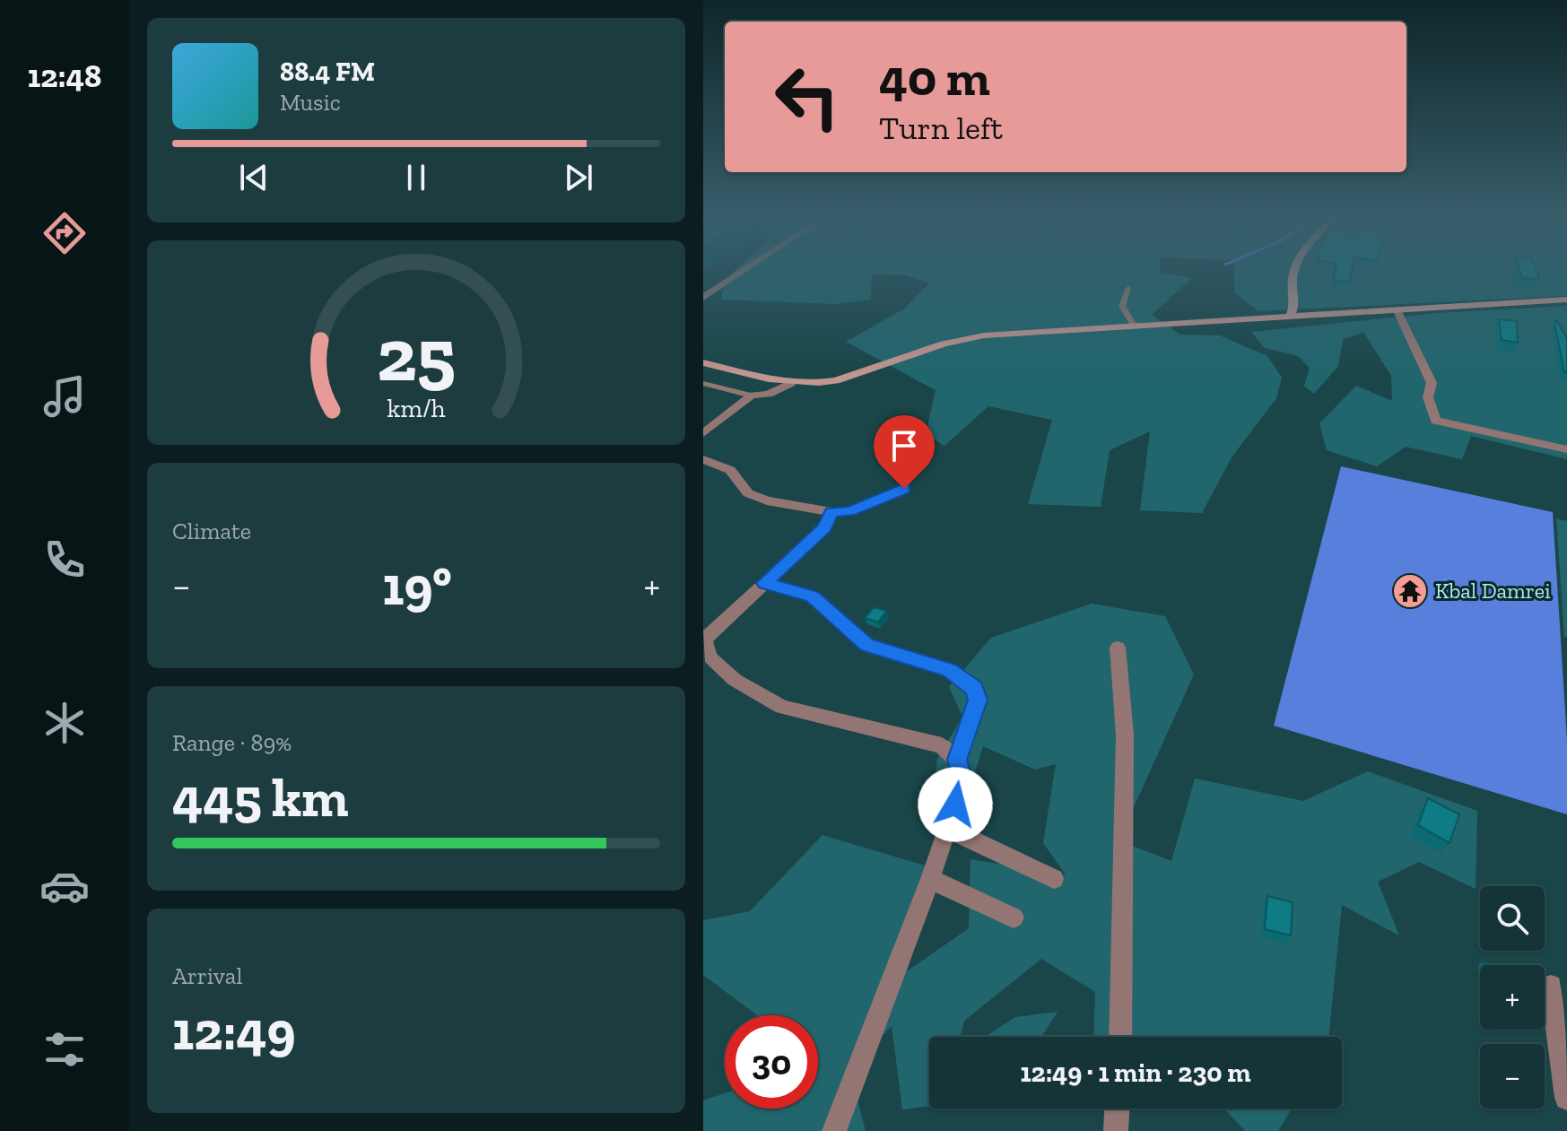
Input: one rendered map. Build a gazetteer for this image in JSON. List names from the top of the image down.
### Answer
{
  "places": {
    "temple": ["Kbal Damrei"]
  },
  "page": {
    "tabs": "12:48",
    "turn": ["40 m", "Turn left"],
    "song": ["88.4 FM", "Music"],
    "tile": [
      "Climate",
      ["Range · 89%", "445 km"],
      ["Arrival", "12:49"]
    ],
    "heat": ["−", "19°", "+"],
    "map_buttons": ["+", "−"],
    "limit": "30",
    "trip": "12:49 · 1 min · 230 m",
    "gauge": ["25", "km/h"]
  }
}
